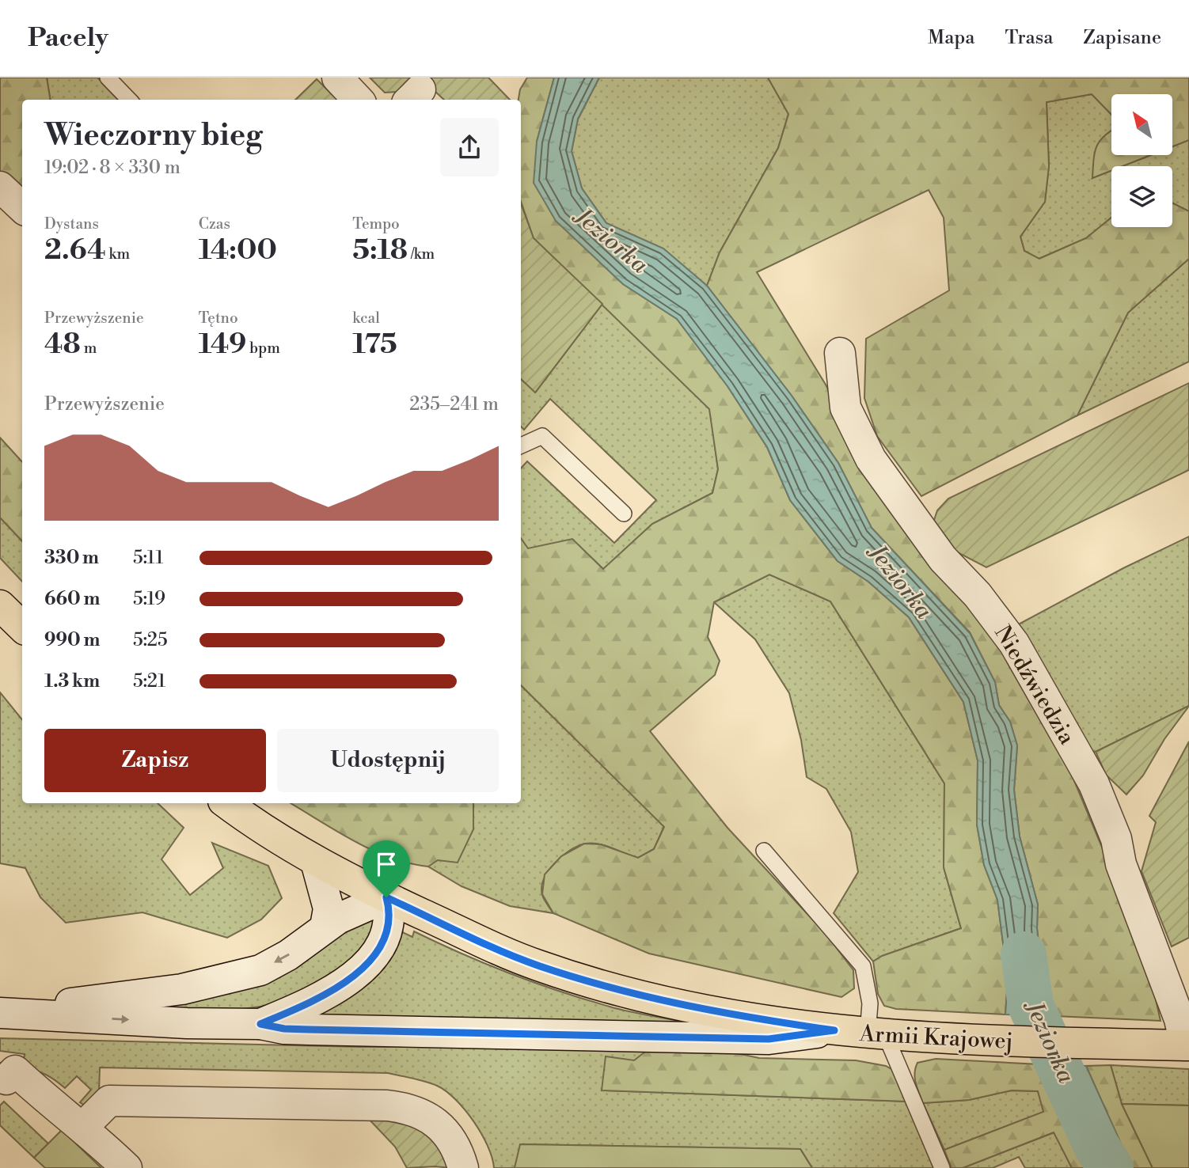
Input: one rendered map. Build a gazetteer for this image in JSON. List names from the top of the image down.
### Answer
{
  "streets": {
    "main road": ["Armii Krajowej"],
    "street": ["Niedźwiedzia"]
  },
  "crossings": [
    ["Niedźwiedzia", "Armii Krajowej"]
  ],
  "water": ["Jeziorka"],
  "north": "top left",
  "page": {
    "header": "Pacely",
    "nav": ["Mapa", "Trasa", "Zapisane"],
    "heading": ["Wieczorny bieg", "19:02 · 8 × 330 m"],
    "stats": [
      ["Dystans", "2.64 km"],
      ["Czas", "14:00"],
      ["Tempo", "5:18 /km"],
      ["Przewyższenie", "48 m"],
      ["Tętno", "149 bpm"],
      ["kcal", "175"]
    ],
    "chart": ["Przewyższenie", "235–241 m"],
    "list": [
      {
        "name": "330 m",
        "note": "5:11"
      },
      {
        "name": "660 m",
        "note": "5:19"
      },
      {
        "name": "990 m",
        "note": "5:25"
      },
      {
        "name": "1.3 km",
        "note": "5:21"
      }
    ],
    "buttons": ["Zapisz", "Udostępnij"]
  }
}
